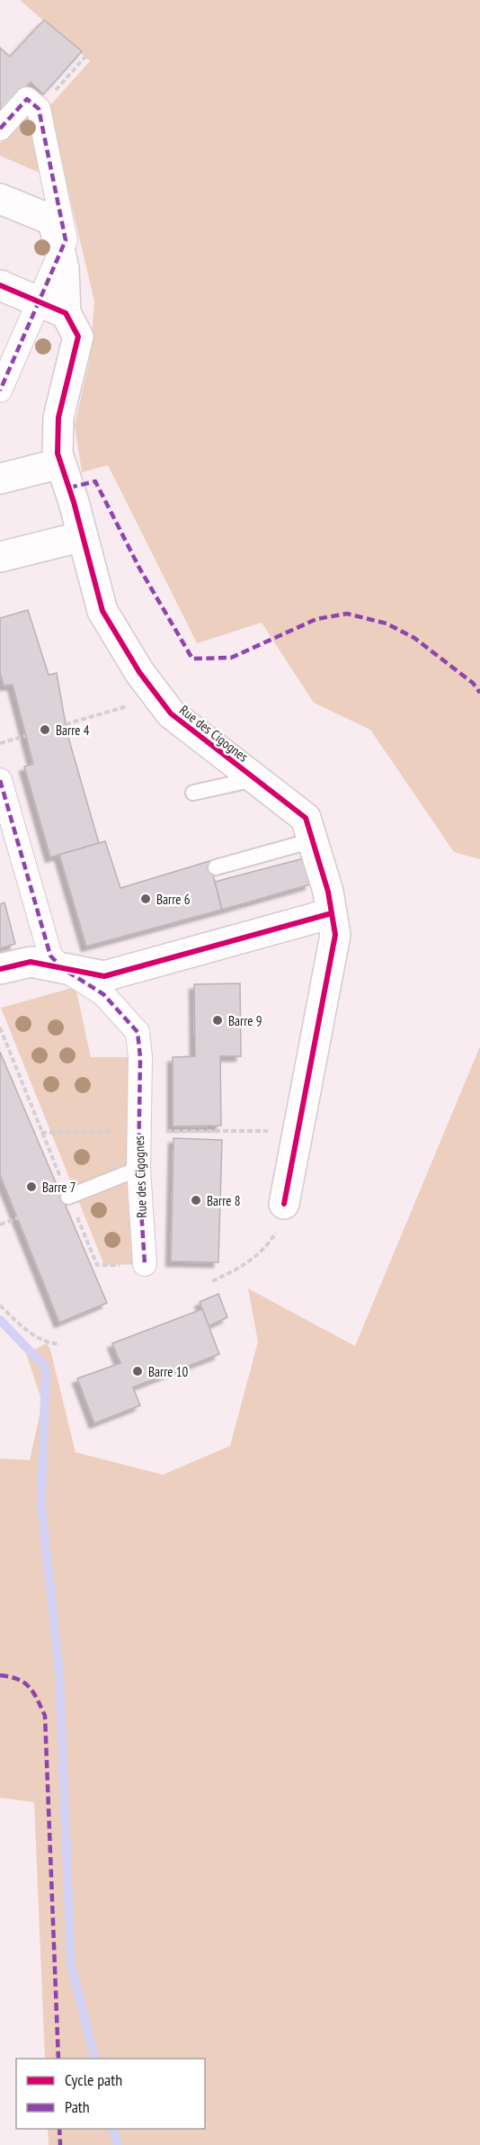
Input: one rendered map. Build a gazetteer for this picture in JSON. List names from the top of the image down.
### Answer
{
  "streets": {
    "street": ["Rue des Cigognes"]
  },
  "places": [
    "Barre 4",
    "Barre 6",
    "Barre 9",
    "Barre 7",
    "Barre 8",
    "Barre 10"
  ],
  "legend": ["Cycle path", "Path"]
}
